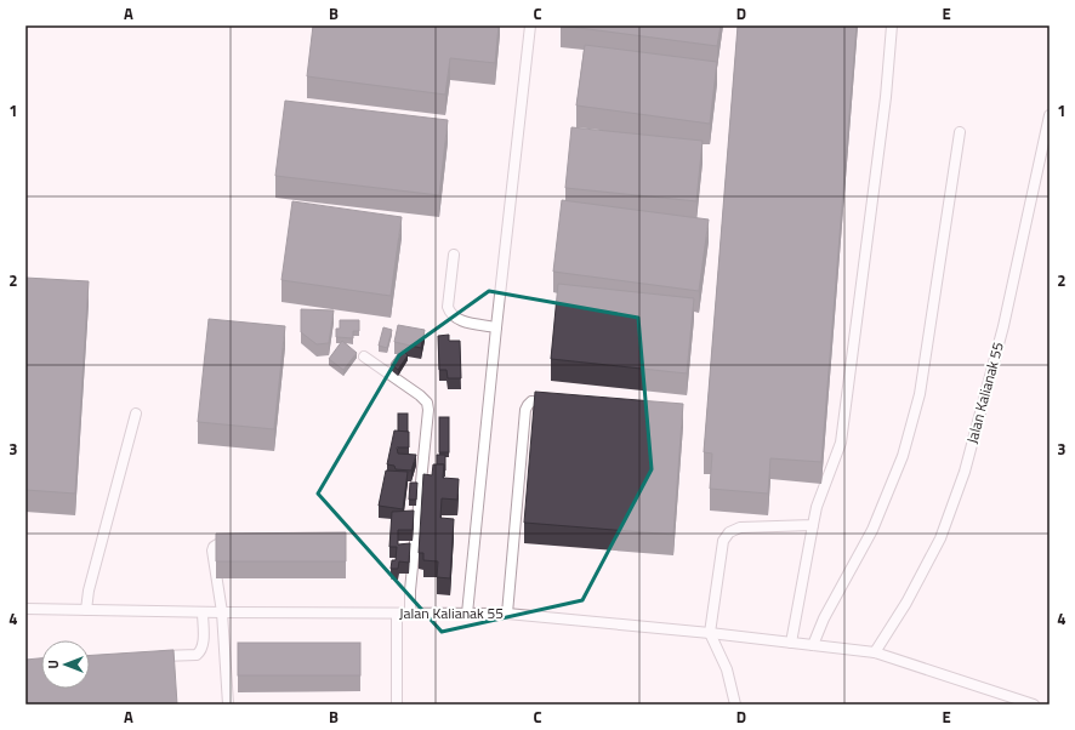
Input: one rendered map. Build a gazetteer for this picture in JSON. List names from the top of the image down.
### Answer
{
  "streets": {
    "lane": ["Jalan Kalianak 55"]
  },
  "north": "left",
  "grid": {
    "columns": [
      "A",
      "B",
      "C",
      "D",
      "E"
    ],
    "rows": [
      "1",
      "2",
      "3",
      "4"
    ]
  }
}
